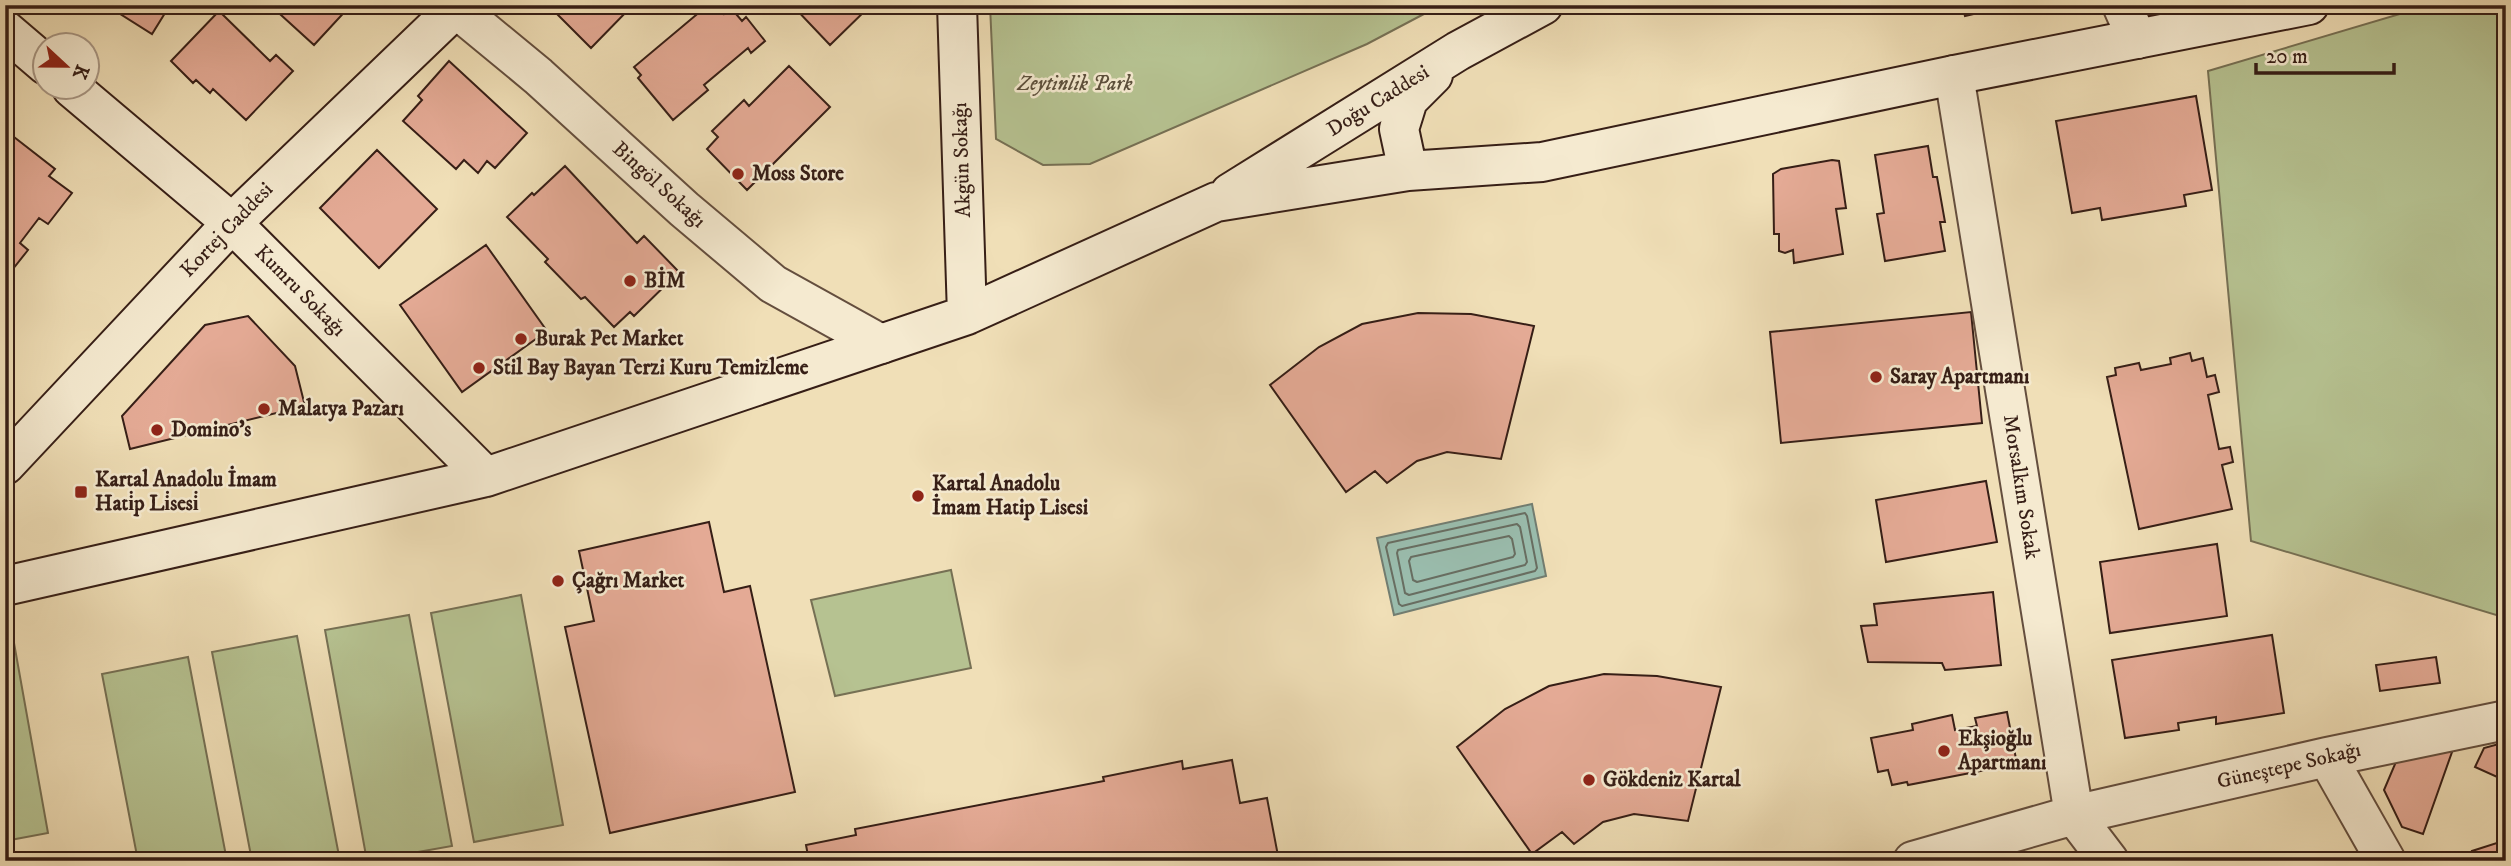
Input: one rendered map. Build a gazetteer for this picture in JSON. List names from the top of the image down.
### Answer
{
  "streets": {
    "street": [
      "Doğu Caddesi",
      "Akgün Sokağı",
      "Bingöl Sokağı",
      "Kortej Caddesi",
      "Kumru Sokağı",
      "Morsalkım Sokak",
      "Güneştepe Sokağı"
    ]
  },
  "crossings": [
    ["Bingöl Sokağı", "Kortej Caddesi"],
    ["Kortej Caddesi", "Kumru Sokağı"],
    ["Morsalkım Sokak", "Güneştepe Sokağı"]
  ],
  "parks": ["Zeytinlik Park"],
  "places": {
    "other": [
      "Moss Store",
      "BİM",
      "Burak Pet Market",
      "Stil Bay Bayan Terzi Kuru Temizleme",
      "Saray Apartmanı",
      "Malatya Pazarı",
      "Domino's",
      "Kartal Anadolu İmam Hatip Lisesi",
      "Çağrı Market",
      "Ekşioğlu Apartmanı",
      "Gökdeniz Kartal"
    ],
    "transit": ["Kartal Anadolu İmam Hati̇p Li̇sesi̇"]
  },
  "scale_bar": "20 m",
  "north": "right"
}
